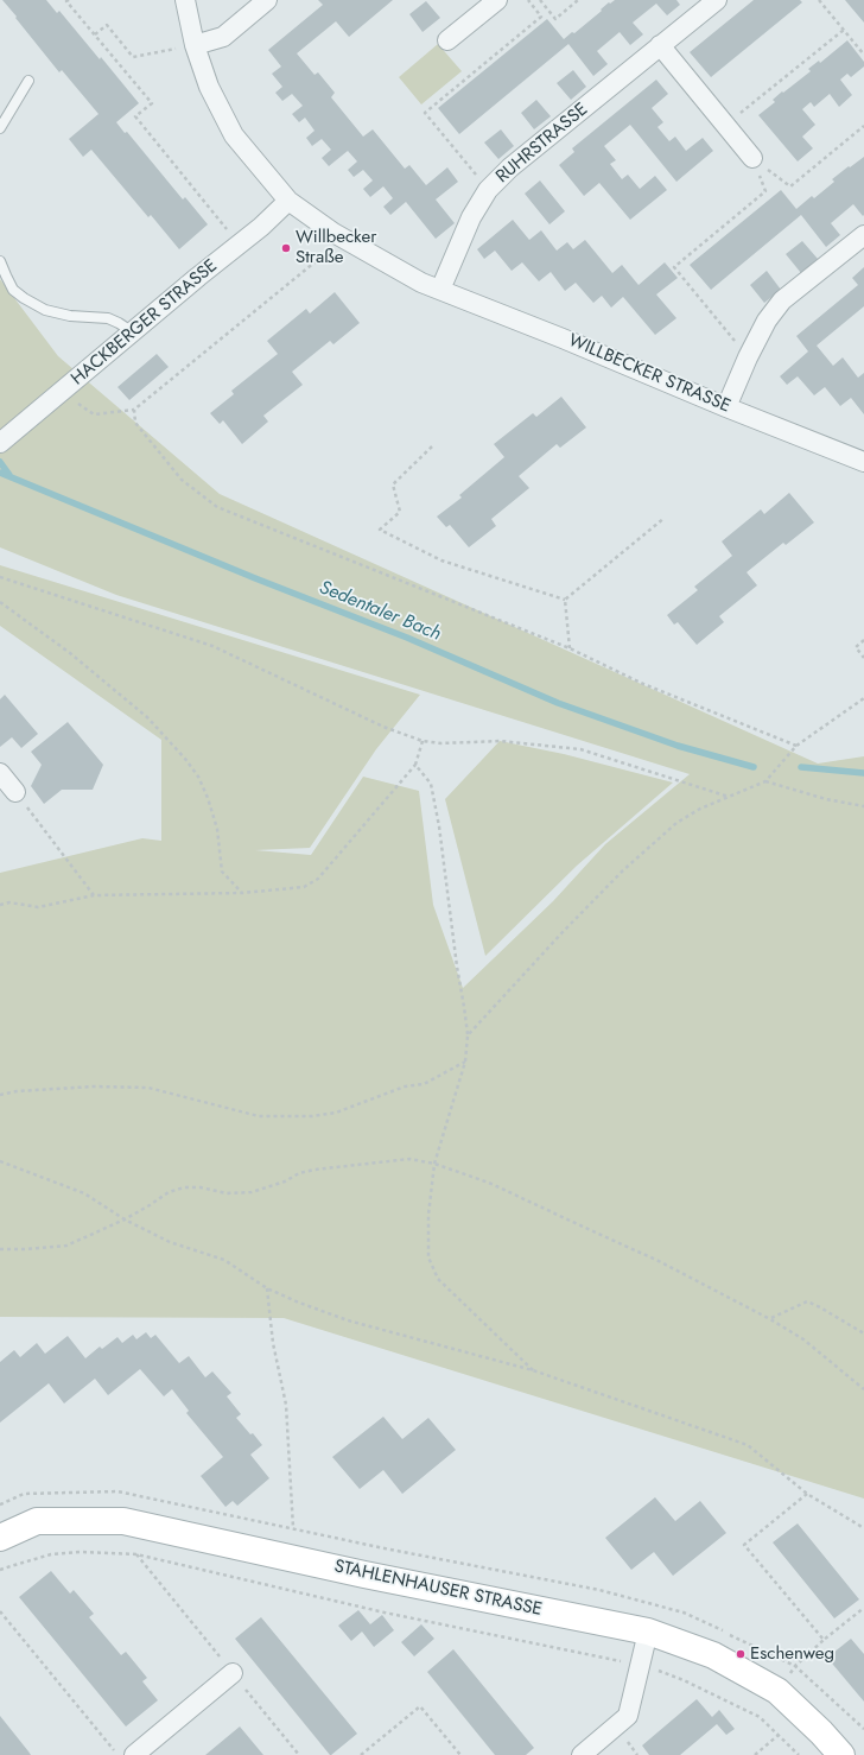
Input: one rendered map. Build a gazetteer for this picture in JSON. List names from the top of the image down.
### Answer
{
  "streets": {
    "street": [
      "RUHRSTRASSE",
      "HACKBERGER STRASSE",
      "WILLBECKER STRASSE",
      "STAHLENHAUSER STRASSE"
    ]
  },
  "crossings": [
    ["RUHRSTRASSE", "WILLBECKER STRASSE"],
    ["HACKBERGER STRASSE", "WILLBECKER STRASSE"]
  ],
  "water": ["Sedentaler Bach"],
  "places": ["Willbecker Straße", "Eschenweg"]
}
